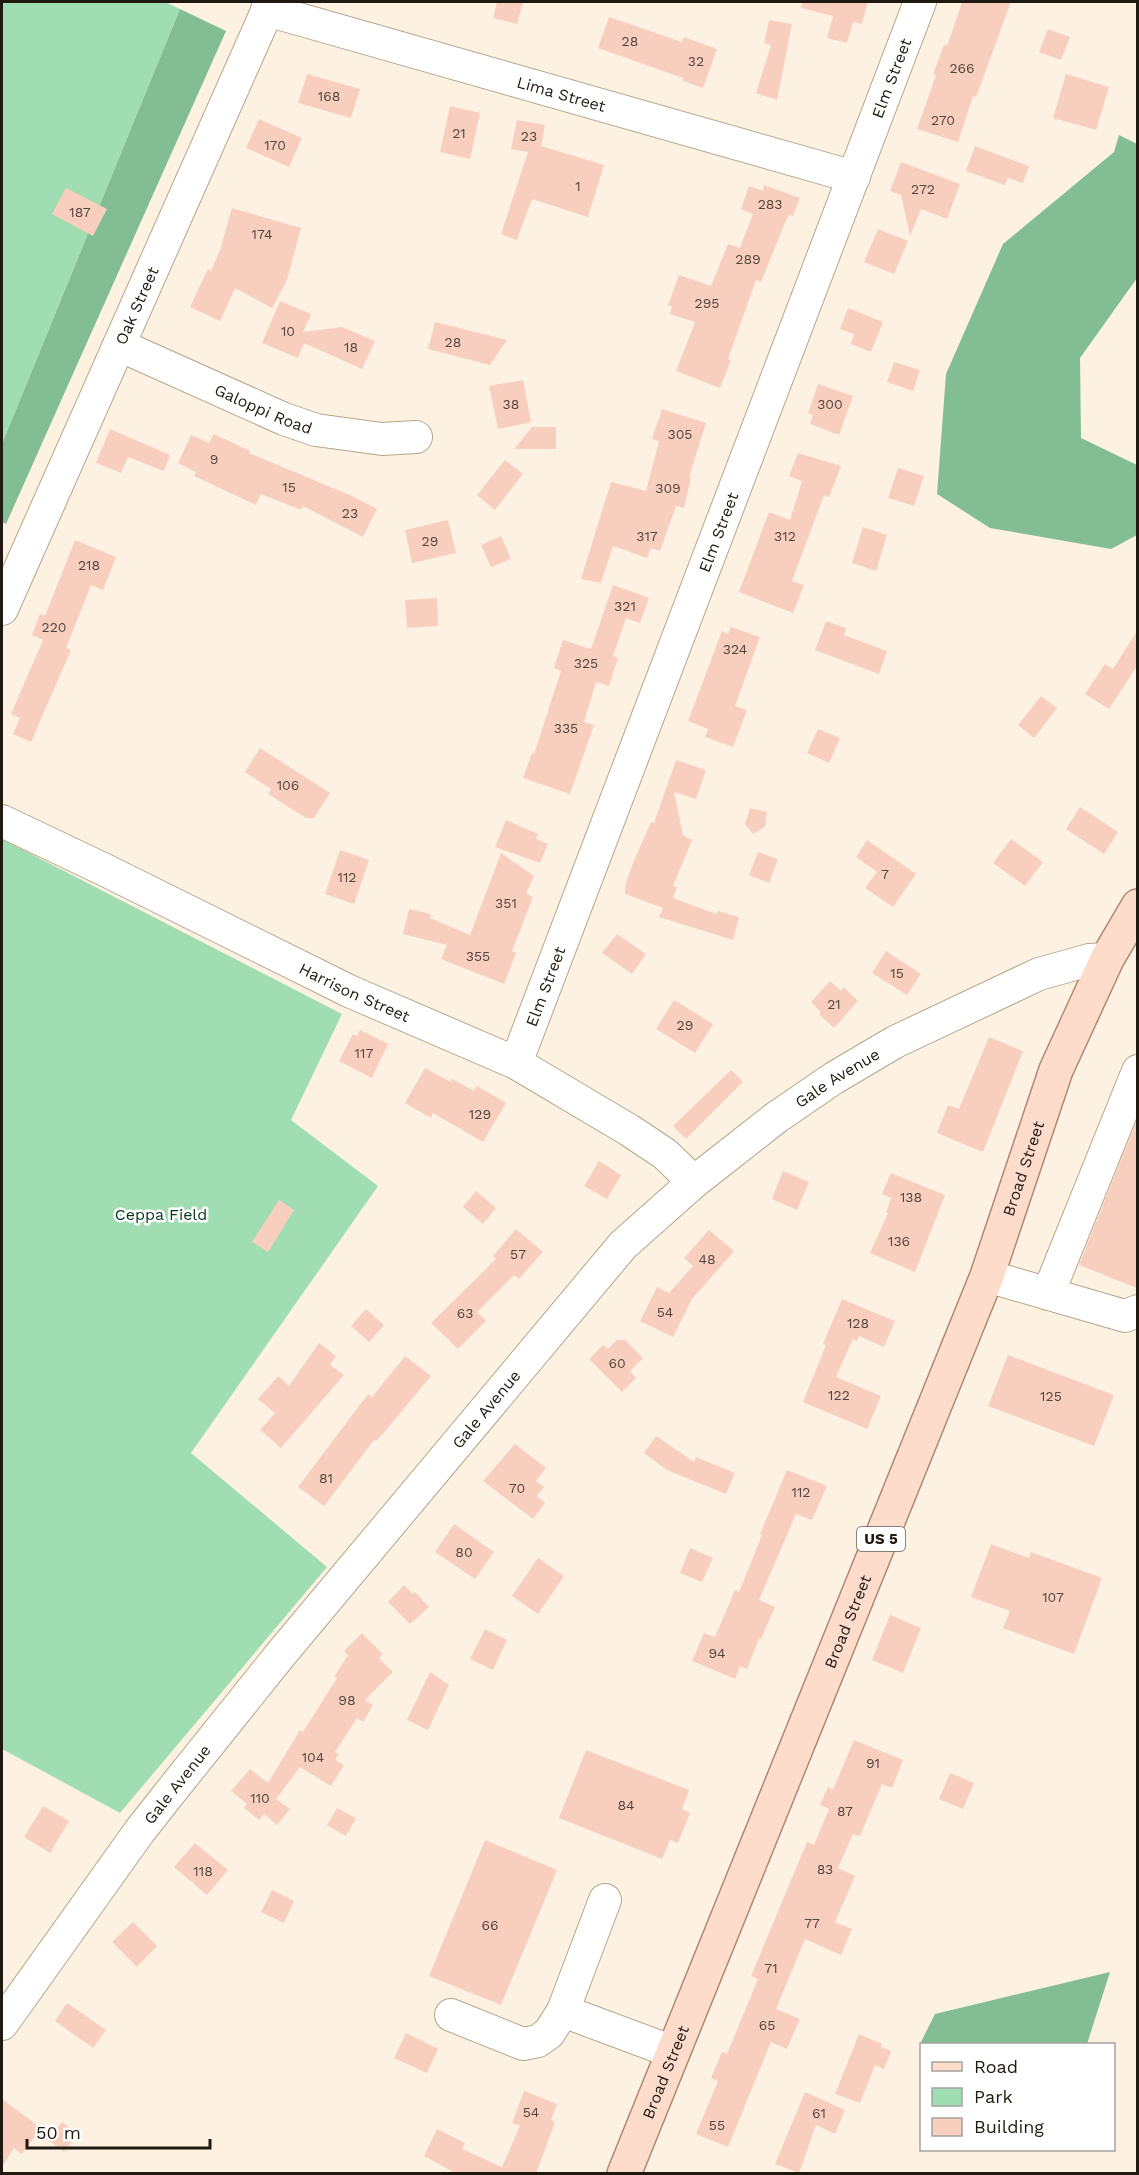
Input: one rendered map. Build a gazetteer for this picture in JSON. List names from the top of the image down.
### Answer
{
  "streets": {
    "main road": ["Broad Street", "US 5"],
    "street": [
      "Elm Street",
      "Lima Street",
      "Oak Street",
      "Galoppi Road",
      "Harrison Street",
      "Gale Avenue"
    ]
  },
  "crossings": [
    ["Elm Street", "Lima Street"],
    ["Elm Street", "Harrison Street"],
    ["Lima Street", "Oak Street"],
    ["Oak Street", "Galoppi Road"],
    ["Harrison Street", "Gale Avenue"],
    ["Gale Avenue", "Broad Street"]
  ],
  "parks": ["Ceppa Field"],
  "house_numbers": [
    "28",
    "32",
    "266",
    "168",
    "270",
    "21",
    "23",
    "170",
    "1",
    "272",
    "283",
    "187",
    "174",
    "289",
    "295",
    "10",
    "28",
    "18",
    "38",
    "300",
    "305",
    "9",
    "15",
    "309",
    "23",
    "317",
    "312",
    "29",
    "218",
    "321",
    "220",
    "324",
    "325",
    "335",
    "106",
    "7",
    "112",
    "351",
    "355",
    "15",
    "21",
    "29",
    "117",
    "129",
    "138",
    "136",
    "57",
    "48",
    "54",
    "63",
    "128",
    "60",
    "122",
    "125",
    "81",
    "70",
    "112",
    "80",
    "107",
    "94",
    "98",
    "104",
    "91",
    "110",
    "84",
    "87",
    "83",
    "118",
    "77",
    "66",
    "71",
    "65",
    "54",
    "61",
    "55"
  ],
  "legend": ["Road", "Park", "Building"],
  "scale_bar": "50 m"
}
